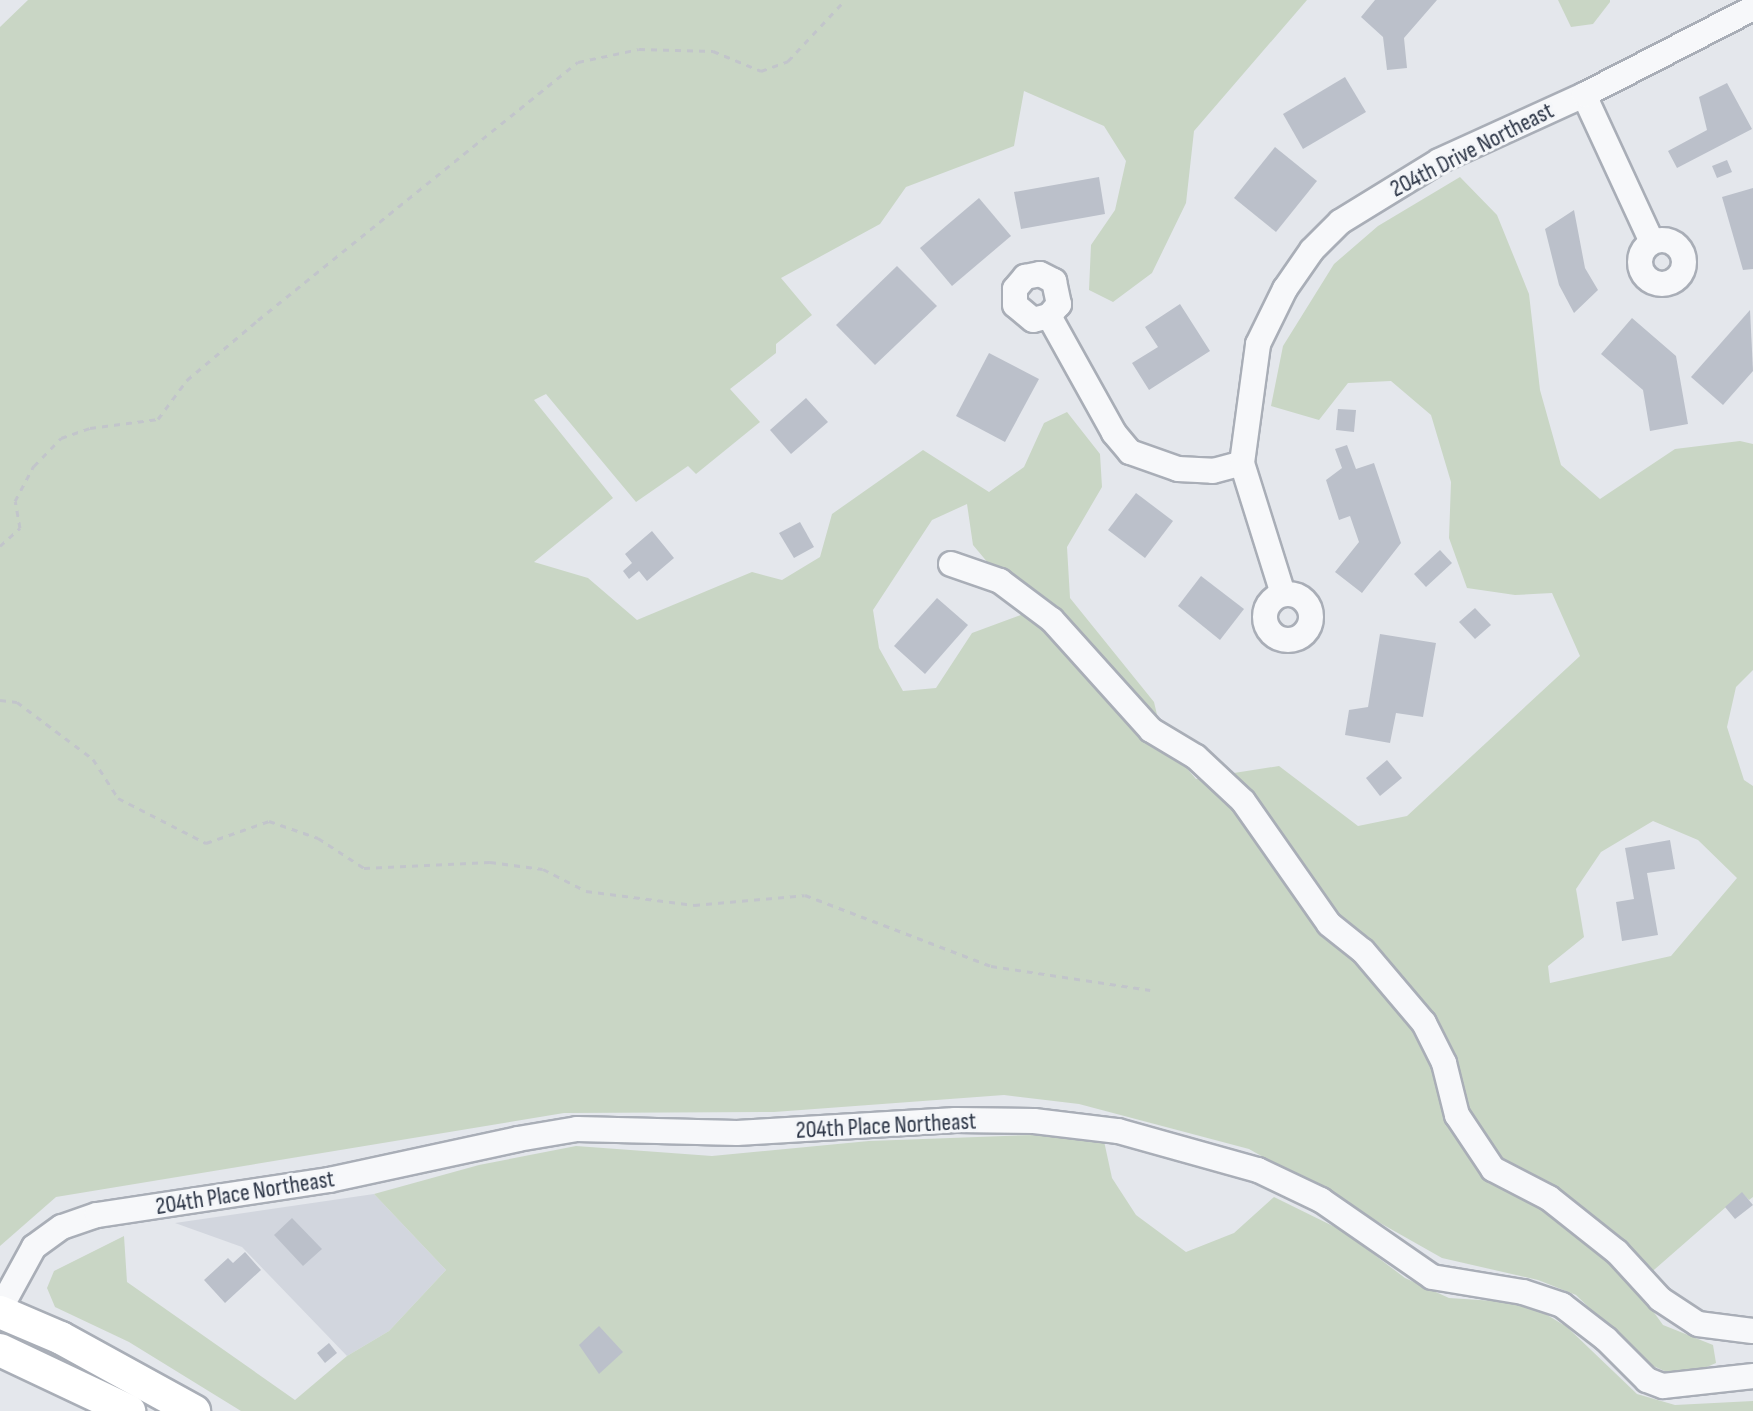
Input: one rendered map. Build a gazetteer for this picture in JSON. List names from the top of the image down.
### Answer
{
  "streets": {
    "street": ["204th Drive Northeast", "204th Place Northeast"]
  }
}
